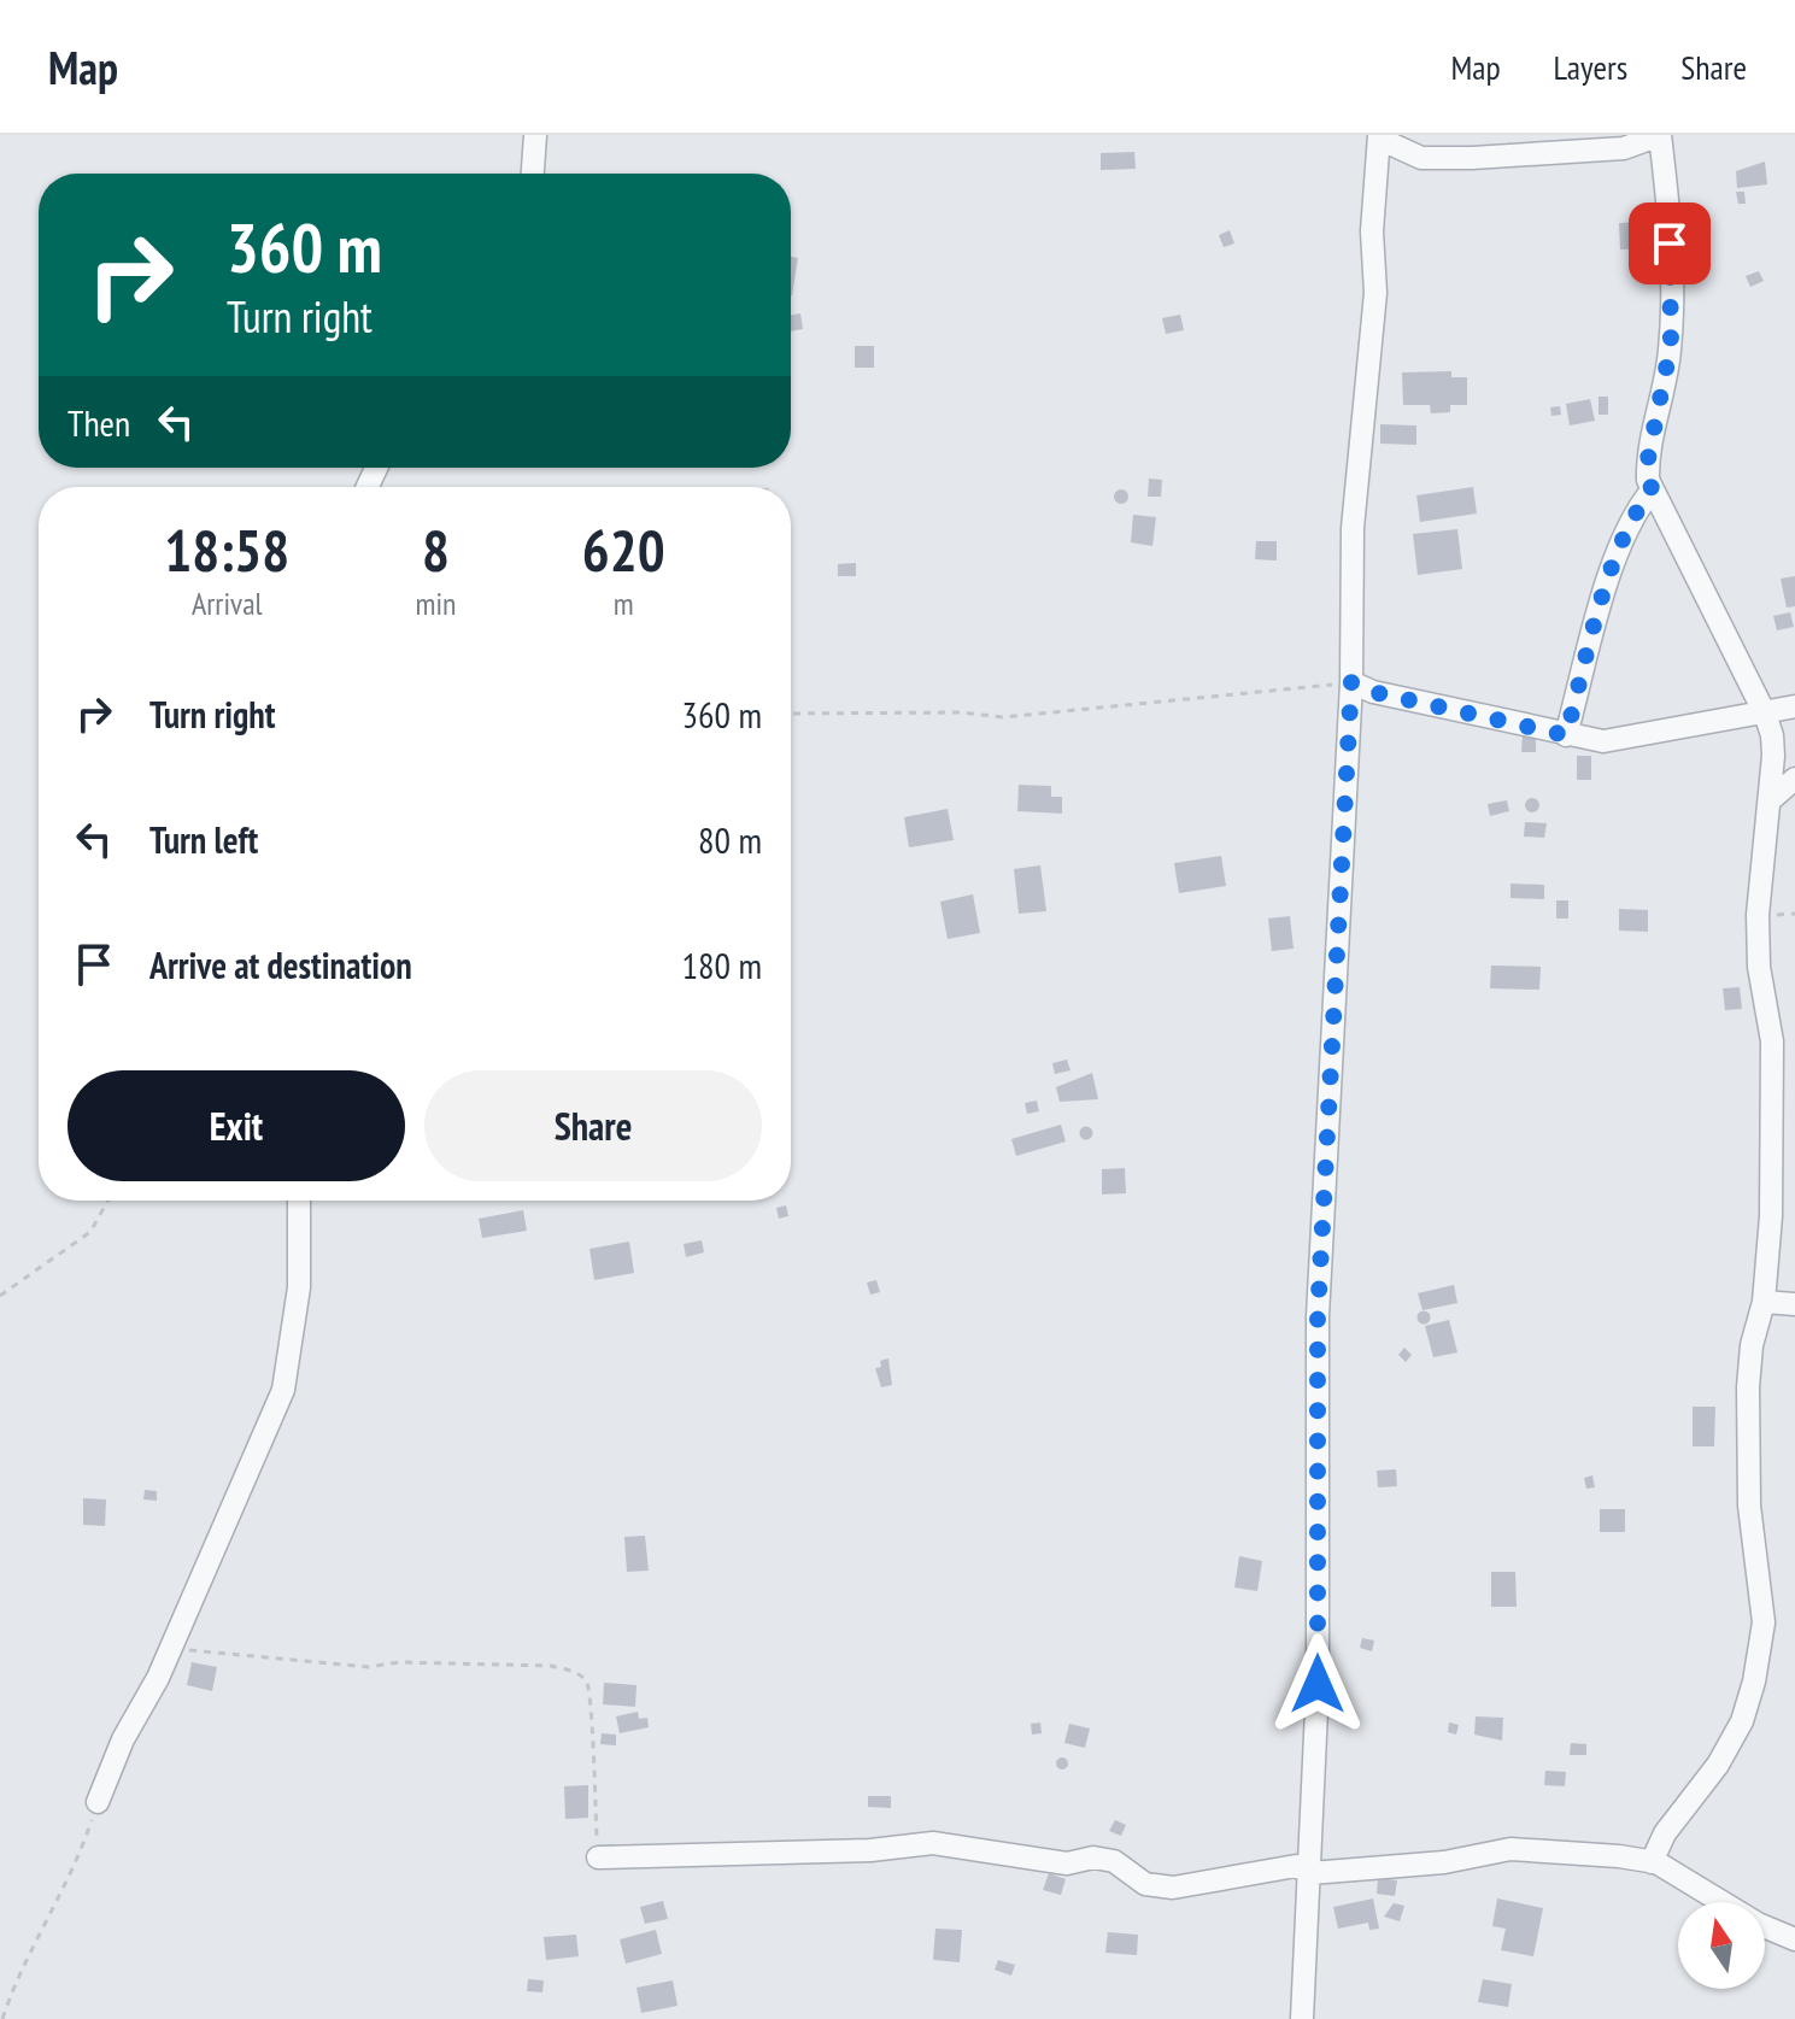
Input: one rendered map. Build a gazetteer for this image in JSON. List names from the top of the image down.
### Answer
{
  "north": "top",
  "page": {
    "header": "Map",
    "nav": ["Map", "Layers", "Share"],
    "turn": ["360 m", "Turn right"],
    "then": "Then",
    "eta": [
      "18:58",
      "Arrival",
      "8",
      "min",
      "620",
      "m"
    ],
    "list": [
      {
        "name": "Turn right",
        "value": "360 m"
      },
      {
        "name": "Turn left",
        "value": "80 m"
      },
      {
        "name": "Arrive at destination",
        "value": "180 m"
      }
    ],
    "buttons": ["Exit", "Share"]
  }
}
